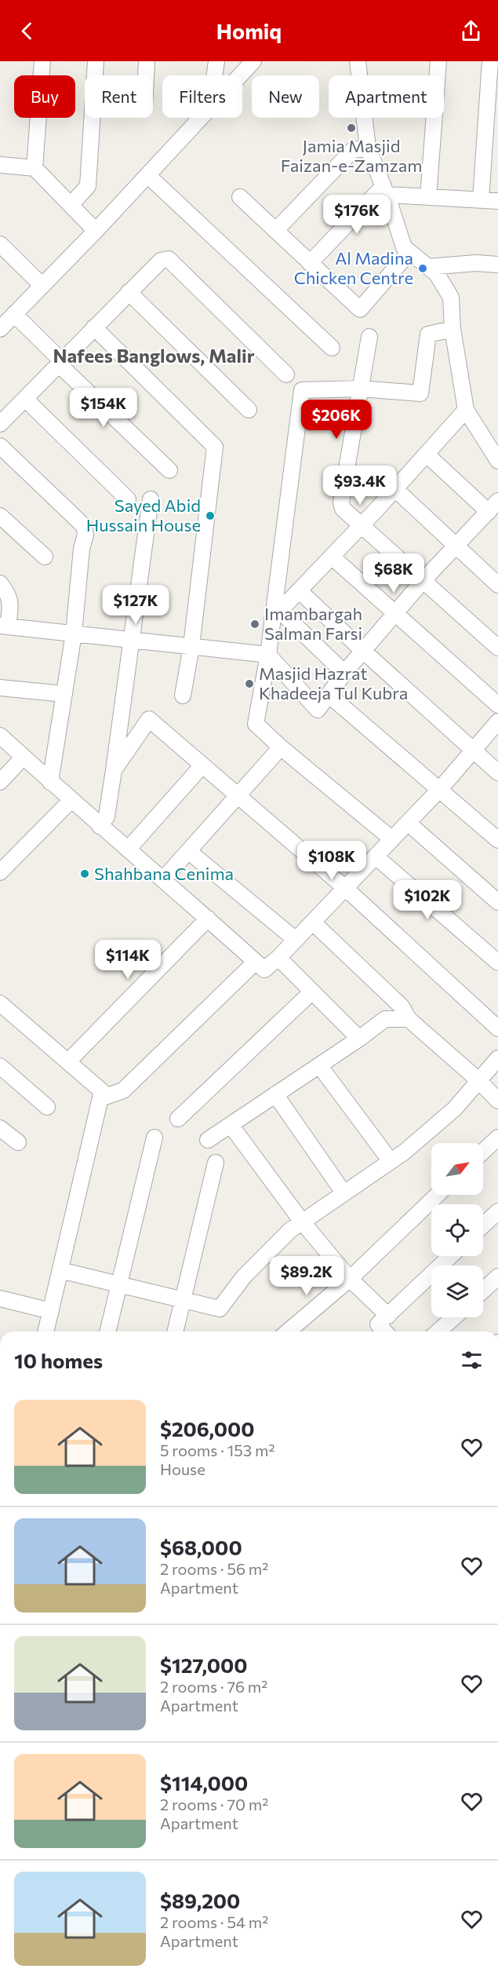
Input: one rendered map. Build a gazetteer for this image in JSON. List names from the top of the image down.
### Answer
{
  "districts": ["Nafees Banglows, Malir"],
  "places": [
    "Jamia Masjid Faizan-e-Zamzam",
    "Al Madina Chicken Centre",
    "Sayed Abid Hussain House",
    "Imambargah Salman Farsi",
    "Masjid Hazrat Khadeeja Tul Kubra",
    "Shahbana Cenima"
  ],
  "north": "top right",
  "page": {
    "header": "Homiq",
    "chip": [
      "Buy",
      "Rent",
      "Filters",
      "New",
      "Apartment"
    ],
    "price": [
      "$176K",
      "$154K",
      "$206K",
      "$93.4K",
      "$68K",
      "$127K",
      "$108K",
      "$102K",
      "$114K",
      "$89.2K"
    ],
    "heading": "10 homes",
    "list": [
      {
        "name": "$206,000",
        "note": "5 rooms · 153 m² · House"
      },
      {
        "name": "$68,000",
        "note": "2 rooms · 56 m² · Apartment"
      },
      {
        "name": "$127,000",
        "note": "2 rooms · 76 m² · Apartment"
      },
      {
        "name": "$114,000",
        "note": "2 rooms · 70 m² · Apartment"
      },
      {
        "name": "$89,200",
        "note": "2 rooms · 54 m² · Apartment"
      }
    ]
  }
}
